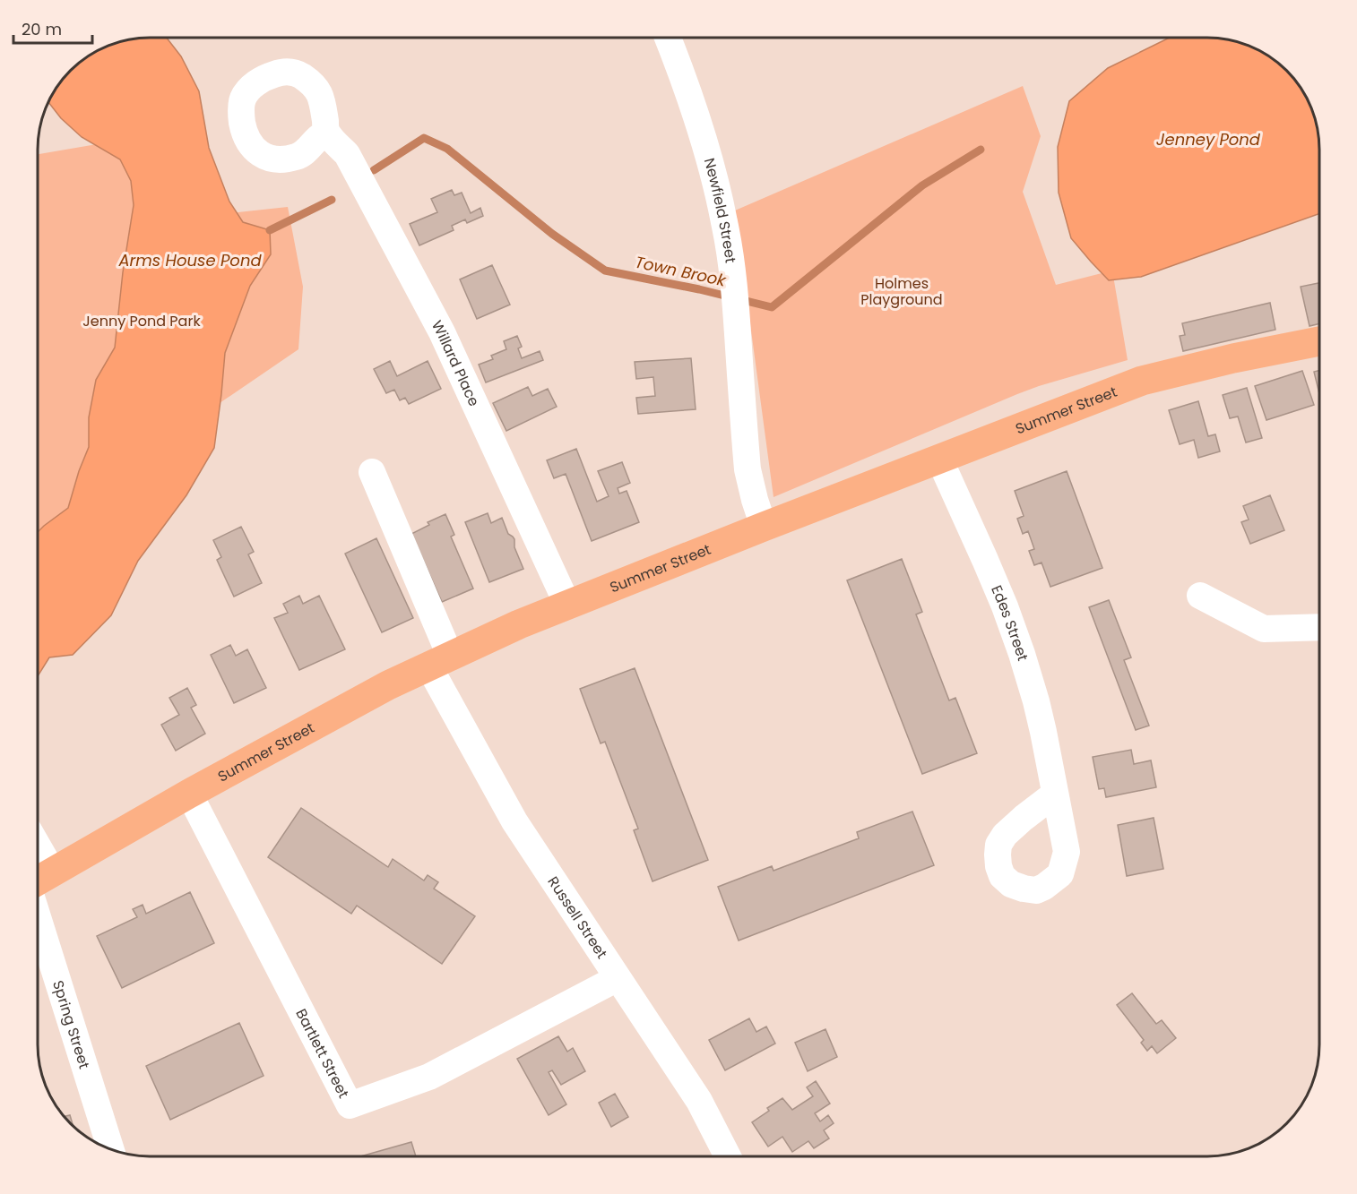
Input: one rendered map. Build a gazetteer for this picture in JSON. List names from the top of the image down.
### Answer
{
  "streets": {
    "main road": ["Summer Street"],
    "street": [
      "Newfield Street",
      "Willard Place",
      "Edes Street",
      "Russell Street",
      "Spring Street",
      "Bartlett Street"
    ]
  },
  "crossings": [
    ["Newfield Street", "Summer Street"],
    ["Willard Place", "Summer Street"],
    ["Summer Street", "Edes Street"],
    ["Summer Street", "Russell Street"],
    ["Summer Street", "Bartlett Street"],
    ["Russell Street", "Bartlett Street"]
  ],
  "water": ["Jenney Pond", "Arms House Pond", "Town Brook"],
  "parks": ["Holmes Playground", "Jenny Pond Park"],
  "scale_bar": "20 m"
}
